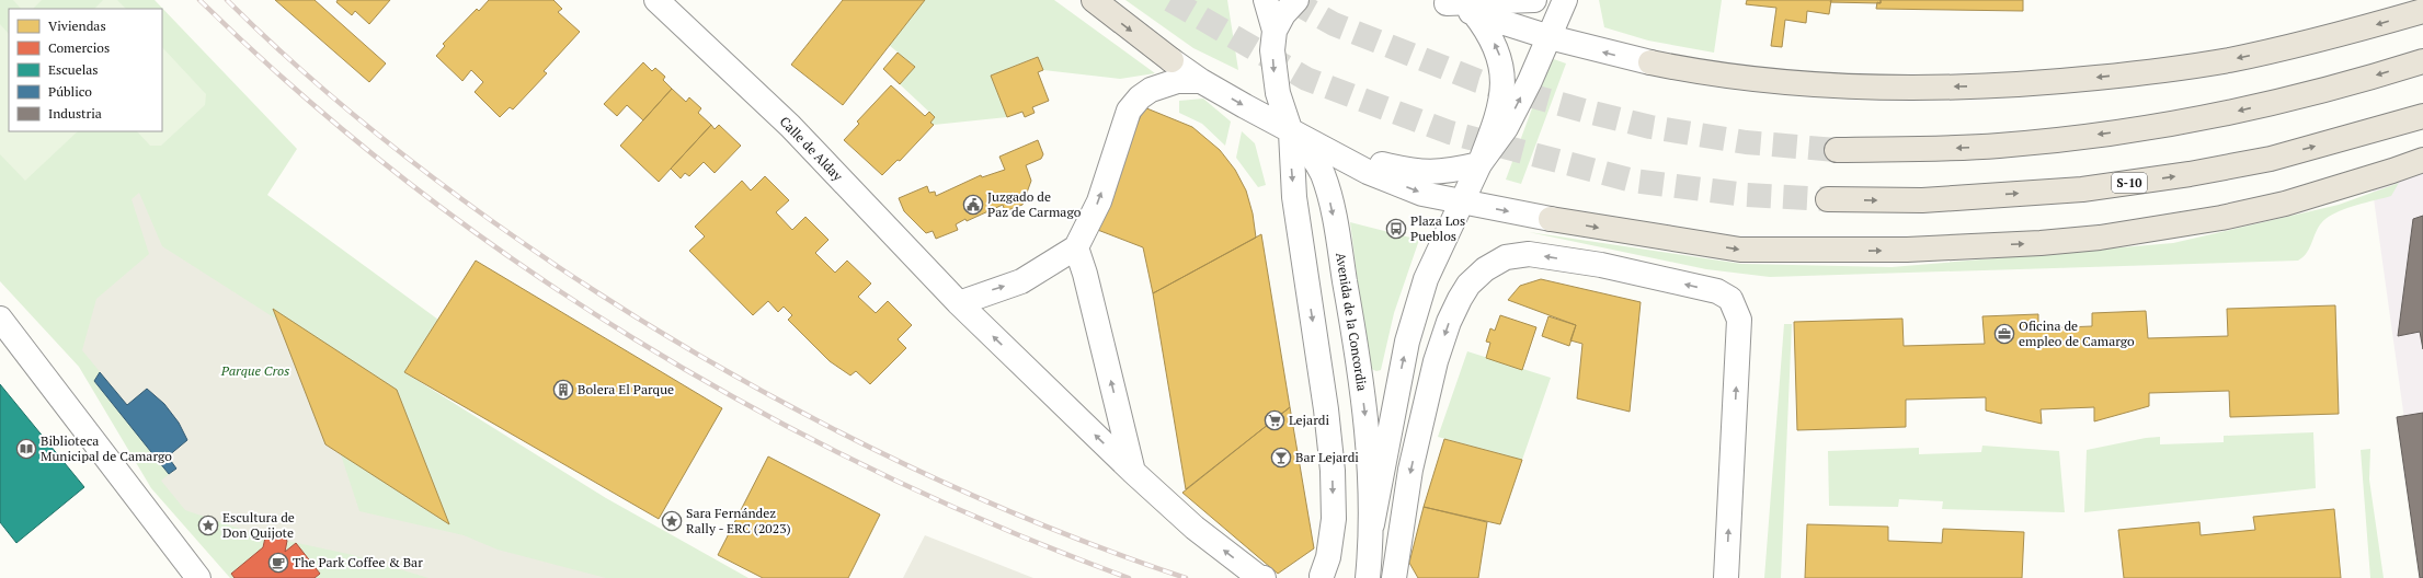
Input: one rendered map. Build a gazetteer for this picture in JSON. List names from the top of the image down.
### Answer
{
  "streets": {
    "highway": ["S-10"],
    "street": ["Calle de Alday", "Avenida de la Concordia"]
  },
  "one_way": ["Calle de Alday"],
  "parks": ["Parque Cros"],
  "places": {
    "public building": ["Juzgado de Paz de Carmago"],
    "bus stop": ["Plaza Los Pueblos"],
    "office": ["Oficina de empleo de Camargo"],
    "building": ["Bolera El Parque"],
    "supermarket": ["Lejardi"],
    "library": ["Biblioteca Municipal de Camargo"],
    "bar": ["Bar Lejardi"],
    "place": ["Sara Fernández Rally - ERC (2023)", "Escultura de Don Quijote"],
    "cafe": ["The Park Coffee & Bar"]
  },
  "legend": [
    "Viviendas",
    "Comercios",
    "Escuelas",
    "Público",
    "Industria"
  ]
}
